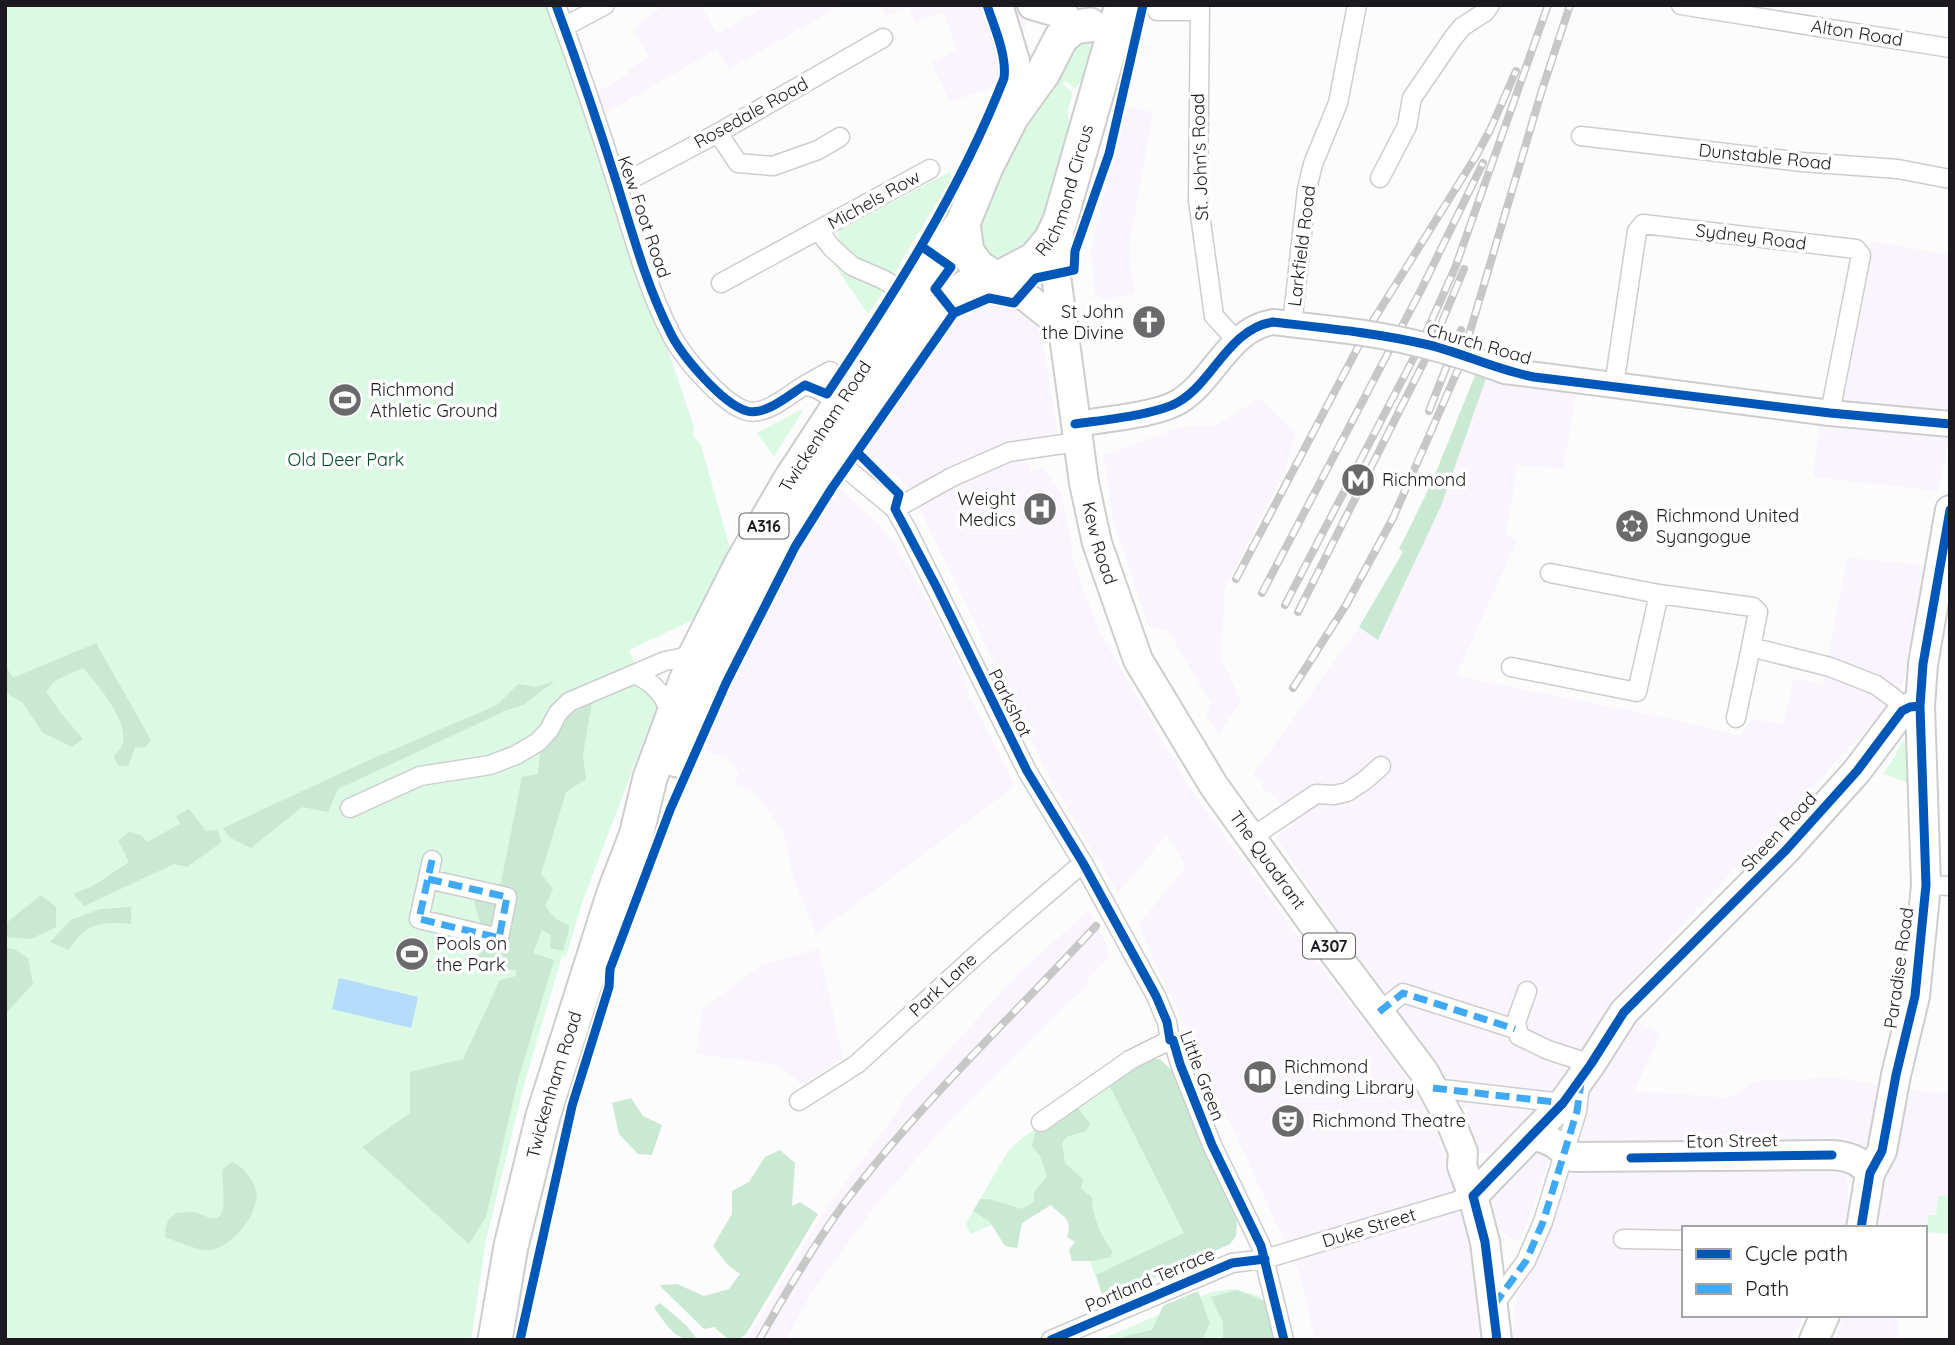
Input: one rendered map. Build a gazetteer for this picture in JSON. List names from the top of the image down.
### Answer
{
  "streets": {
    "highway": ["Richmond Circus", "Twickenham Road", "A316"],
    "main road": [
      "Kew Road",
      "Sheen Road",
      "The Quadrant",
      "A307",
      "Paradise Road",
      "Eton Street"
    ],
    "street": [
      "Alton Road",
      "Rosedale Road",
      "St. John's Road",
      "Dunstable Road",
      "Michels Row",
      "Kew Foot Road",
      "Sydney Road",
      "Larkfield Road",
      "Church Road",
      "Parkshot",
      "Park Lane",
      "Little Green",
      "Duke Street",
      "Portland Terrace"
    ]
  },
  "crossings": [
    ["Rosedale Road", "Kew Foot Road"],
    ["St. John's Road", "Church Road"],
    ["Richmond Circus", "Twickenham Road"],
    ["Richmond Circus", "A316"],
    ["Richmond Circus", "A307"],
    ["Michels Row", "Twickenham Road"],
    ["Sydney Road", "Church Road"],
    ["Larkfield Road", "Church Road"],
    ["Church Road", "Kew Road"],
    ["Twickenham Road", "A316"],
    ["Twickenham Road", "Parkshot"],
    ["Kew Road", "The Quadrant"],
    ["Kew Road", "A307"],
    ["Parkshot", "Park Lane"],
    ["Parkshot", "Little Green"],
    ["Sheen Road", "The Quadrant"],
    ["Sheen Road", "Paradise Road"],
    ["Sheen Road", "Eton Street"],
    ["Sheen Road", "Duke Street"],
    ["The Quadrant", "Duke Street"],
    ["Paradise Road", "Eton Street"],
    ["Little Green", "Duke Street"],
    ["Little Green", "Portland Terrace"],
    ["Duke Street", "Portland Terrace"]
  ],
  "parks": ["Old Deer Park"],
  "places": {
    "church": ["St John the Divine"],
    "sports": ["Richmond Athletic Ground", "Pools on the Park"],
    "metro station": ["Richmond"],
    "hospital": ["Weight Medics"],
    "synagogue": ["Richmond United Syangogue"],
    "library": ["Richmond Lending Library"],
    "theatre": ["Richmond Theatre"]
  },
  "legend": ["Cycle path", "Path"]
}
